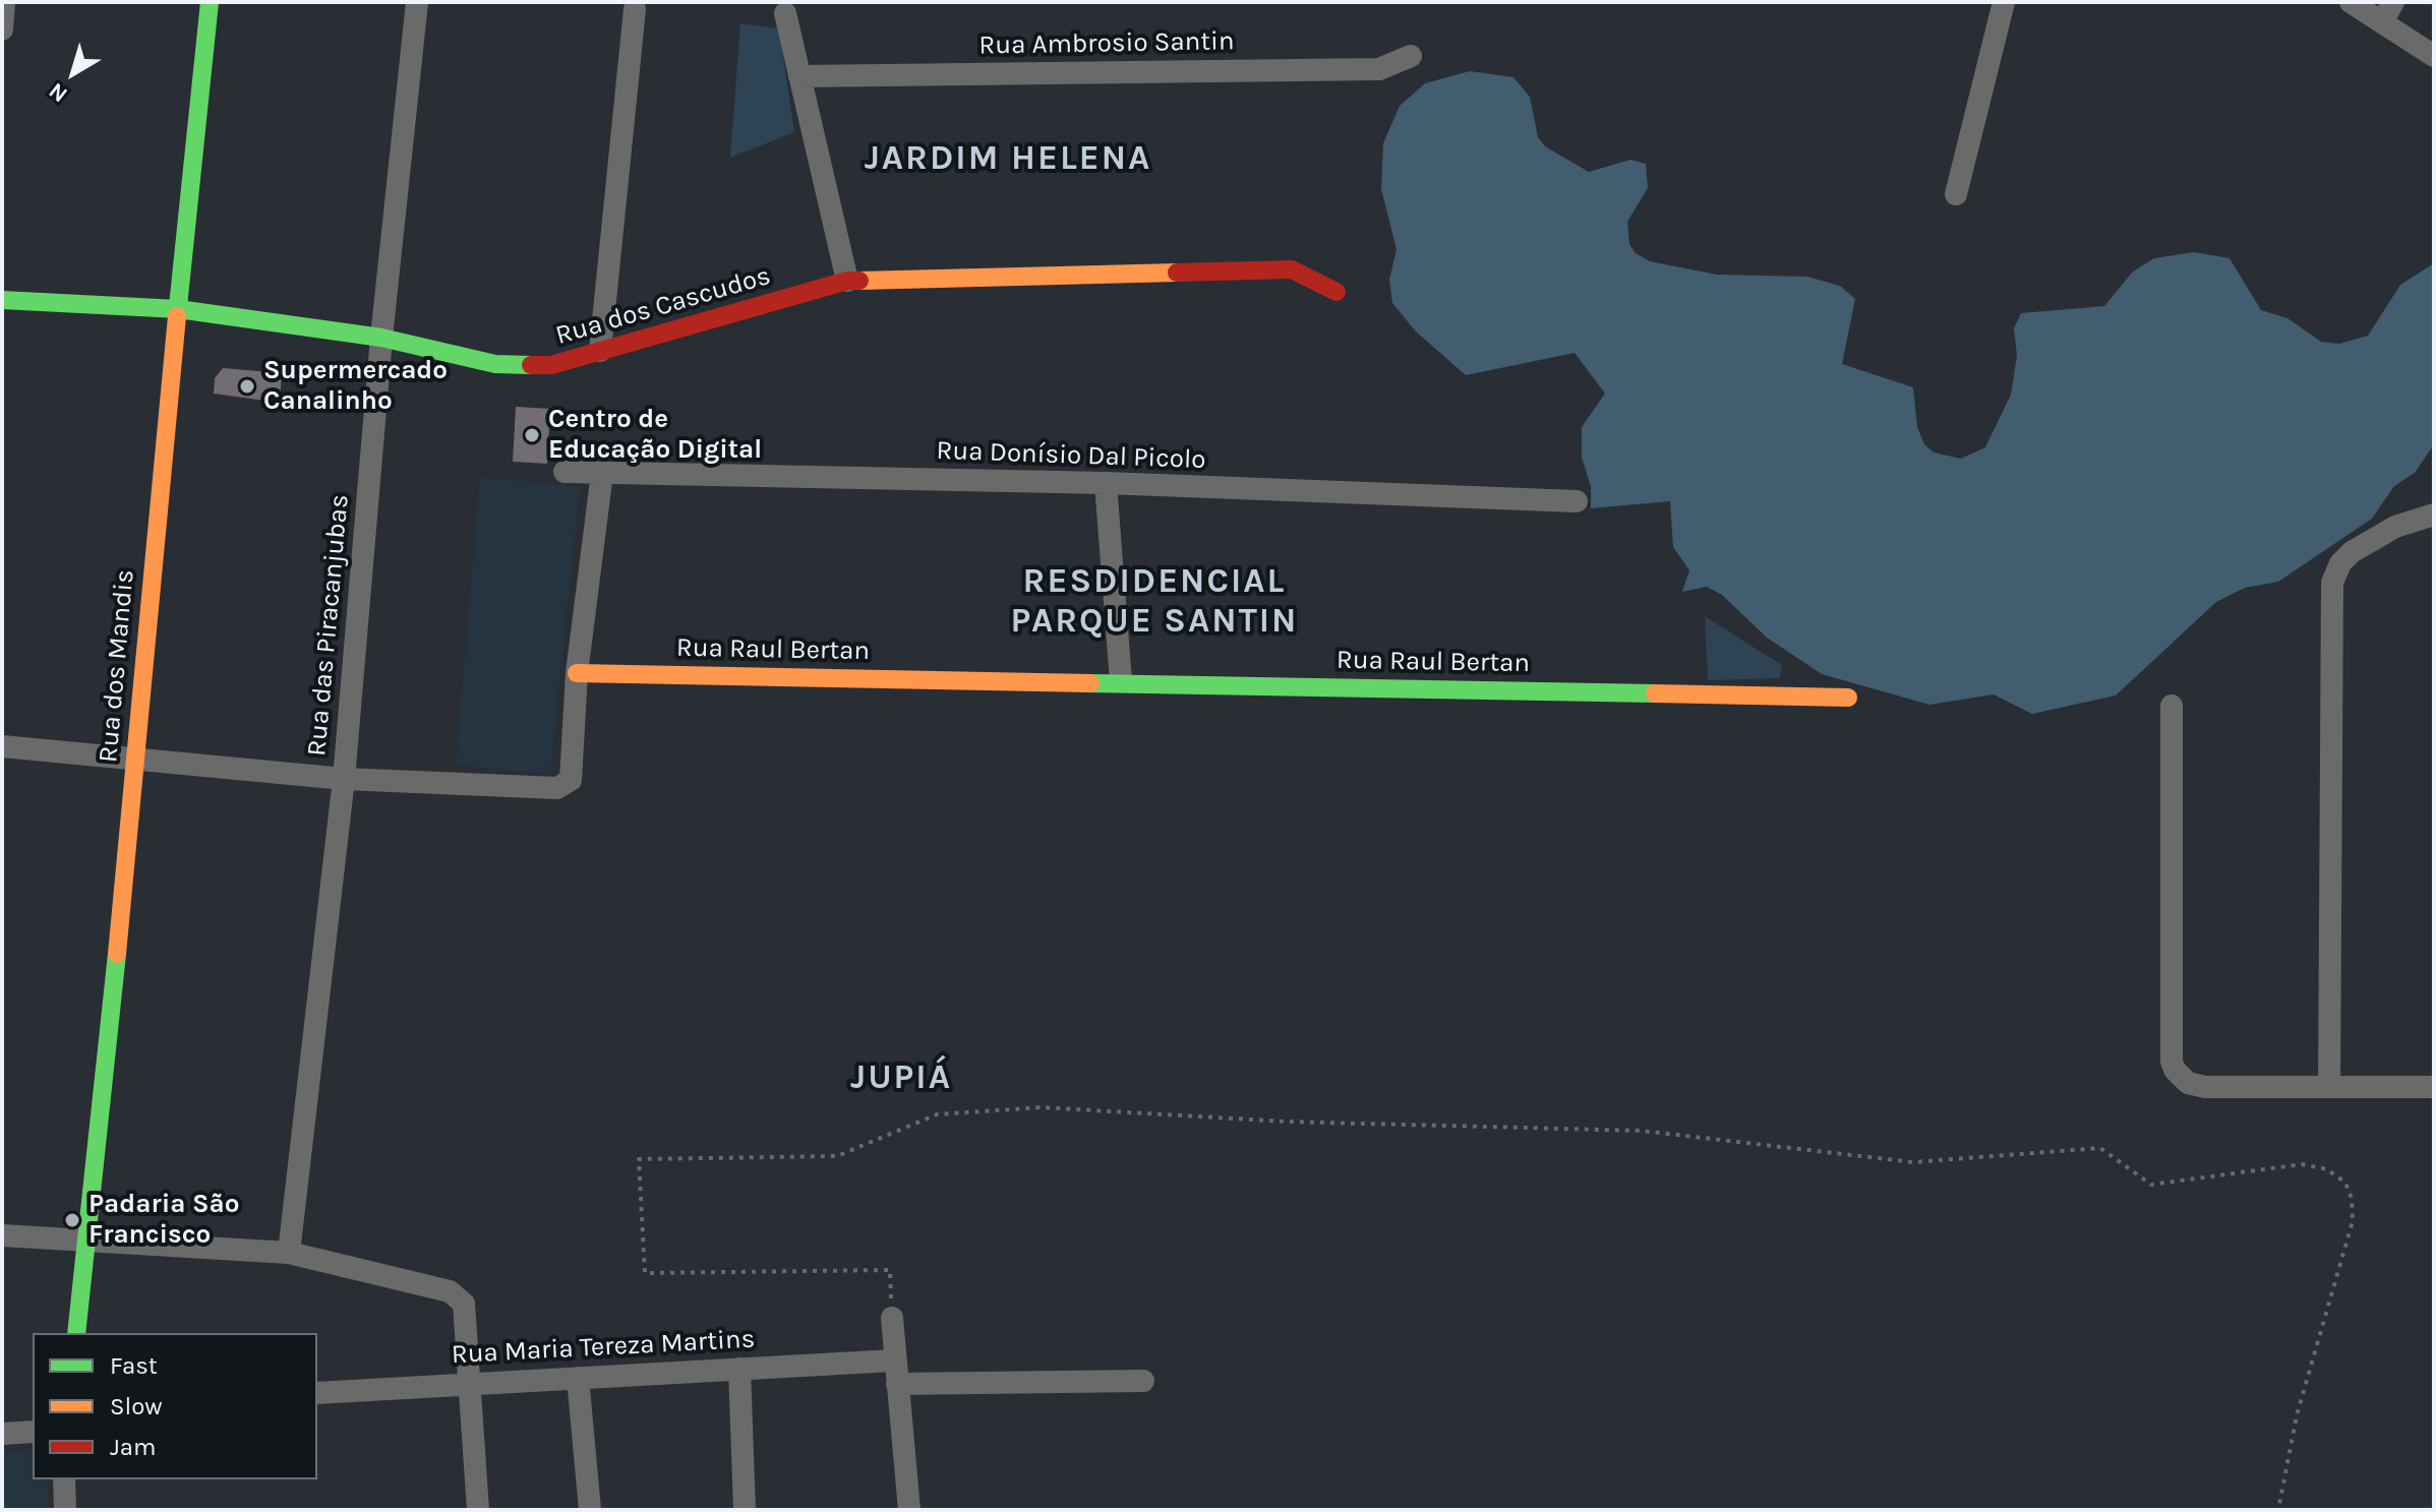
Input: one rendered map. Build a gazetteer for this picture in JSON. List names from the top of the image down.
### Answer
{
  "streets": {
    "street": [
      "Rua Ambrosio Santin",
      "Rua dos Cascudos",
      "Rua Donísio Dal Picolo",
      "Rua das Piracanjubas",
      "Rua Raul Bertan",
      "Rua dos Mandis",
      "Rua Maria Tereza Martins"
    ]
  },
  "crossings": [
    ["Rua dos Cascudos", "Rua das Piracanjubas"],
    ["Rua dos Cascudos", "Rua dos Mandis"]
  ],
  "districts": ["JARDIM HELENA", "RESDIDENCIAL PARQUE SANTIN", "JUPIÁ"],
  "places": ["Supermercado Canalinho", "Centro de Educação Digital", "Padaria São Francisco"],
  "legend": ["Fast", "Slow", "Jam"],
  "north": "bottom left"
}
